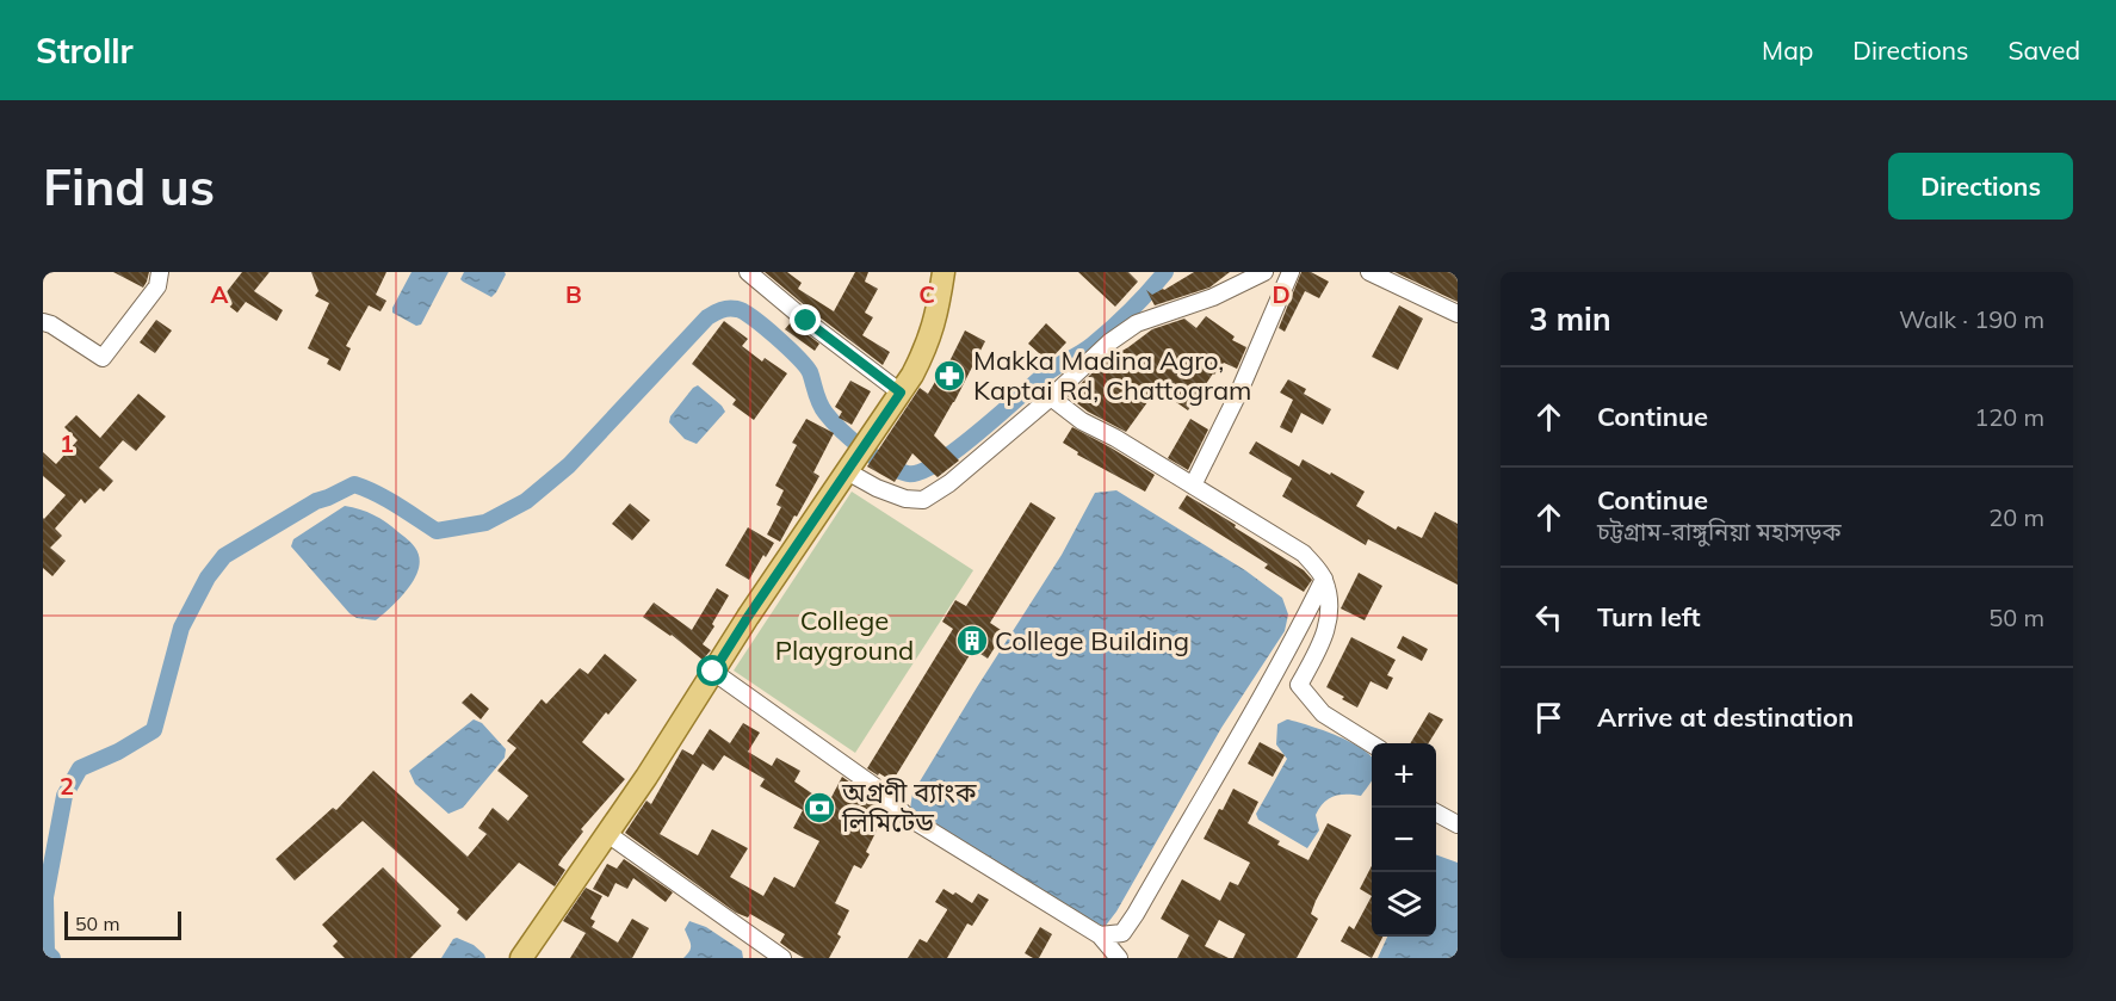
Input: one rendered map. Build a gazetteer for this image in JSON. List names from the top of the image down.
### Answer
{
  "parks": ["College Playground"],
  "places": {
    "pharmacy": ["Makka Madina Agro, Kaptai Rd, Chattogram"],
    "building": ["College Building"],
    "bank": ["অগ্রণী ব্যাংক লিমিটেড"]
  },
  "scale_bar": "50 m",
  "page": {
    "header": "Strollr",
    "nav": ["Map", "Directions", "Saved"],
    "buttons": "Directions",
    "title": "Find us",
    "heading": ["3 min", "Walk · 190 m"],
    "list": [
      ["Continue", "120 m"],
      ["Continue", "চট্টগ্রাম-রাঙ্গুনিয়া মহাসড়ক", "20 m"],
      ["Turn left", "50 m"],
      "Arrive at destination"
    ],
    "map_buttons": ["+", "−"],
    "scale": "50 m"
  },
  "grid": {
    "columns": [
      "A",
      "B",
      "C",
      "D"
    ],
    "rows": ["1", "2"]
  }
}
